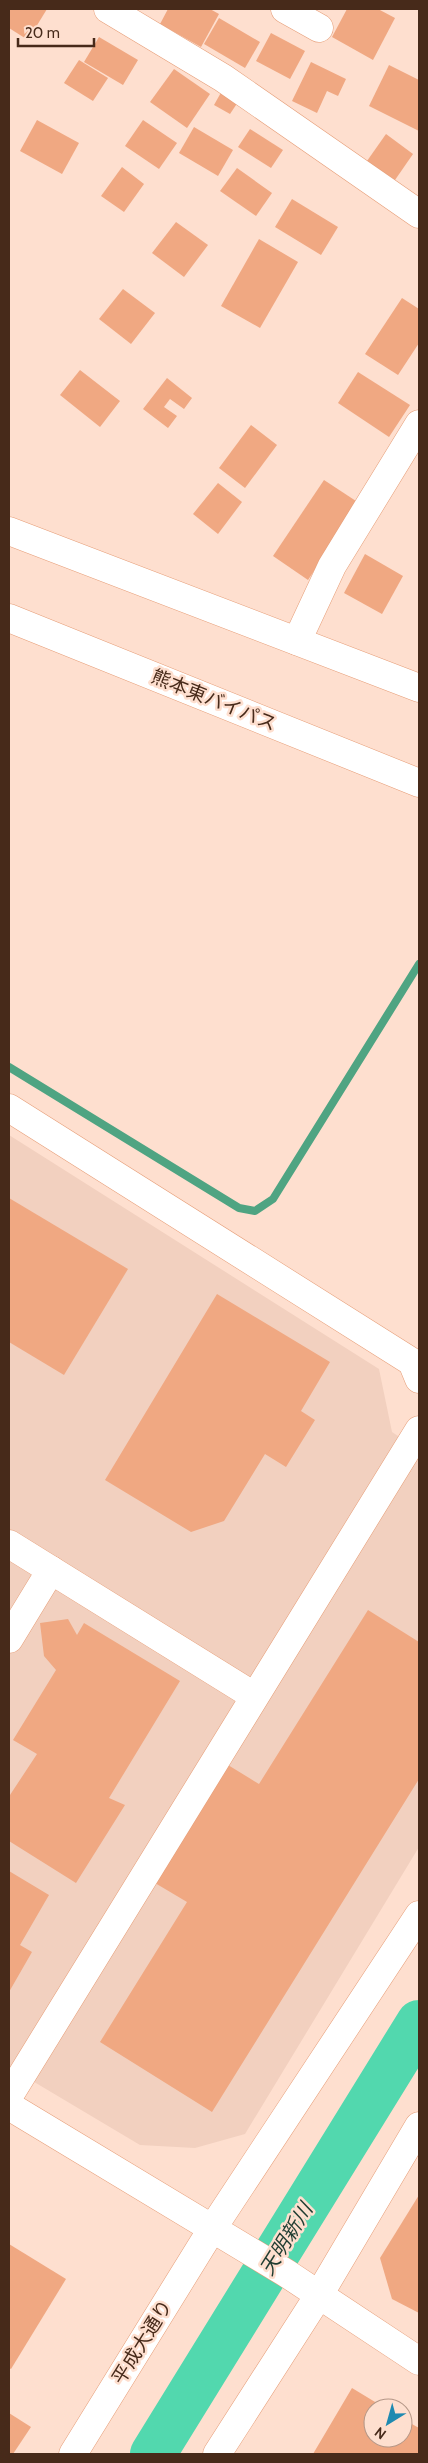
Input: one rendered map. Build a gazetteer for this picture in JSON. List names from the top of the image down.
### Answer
{
  "streets": {
    "main road": ["熊本東バイパス", "平成大通り"]
  },
  "water": ["天明新川"],
  "scale_bar": "20 m",
  "north": "bottom left"
}
